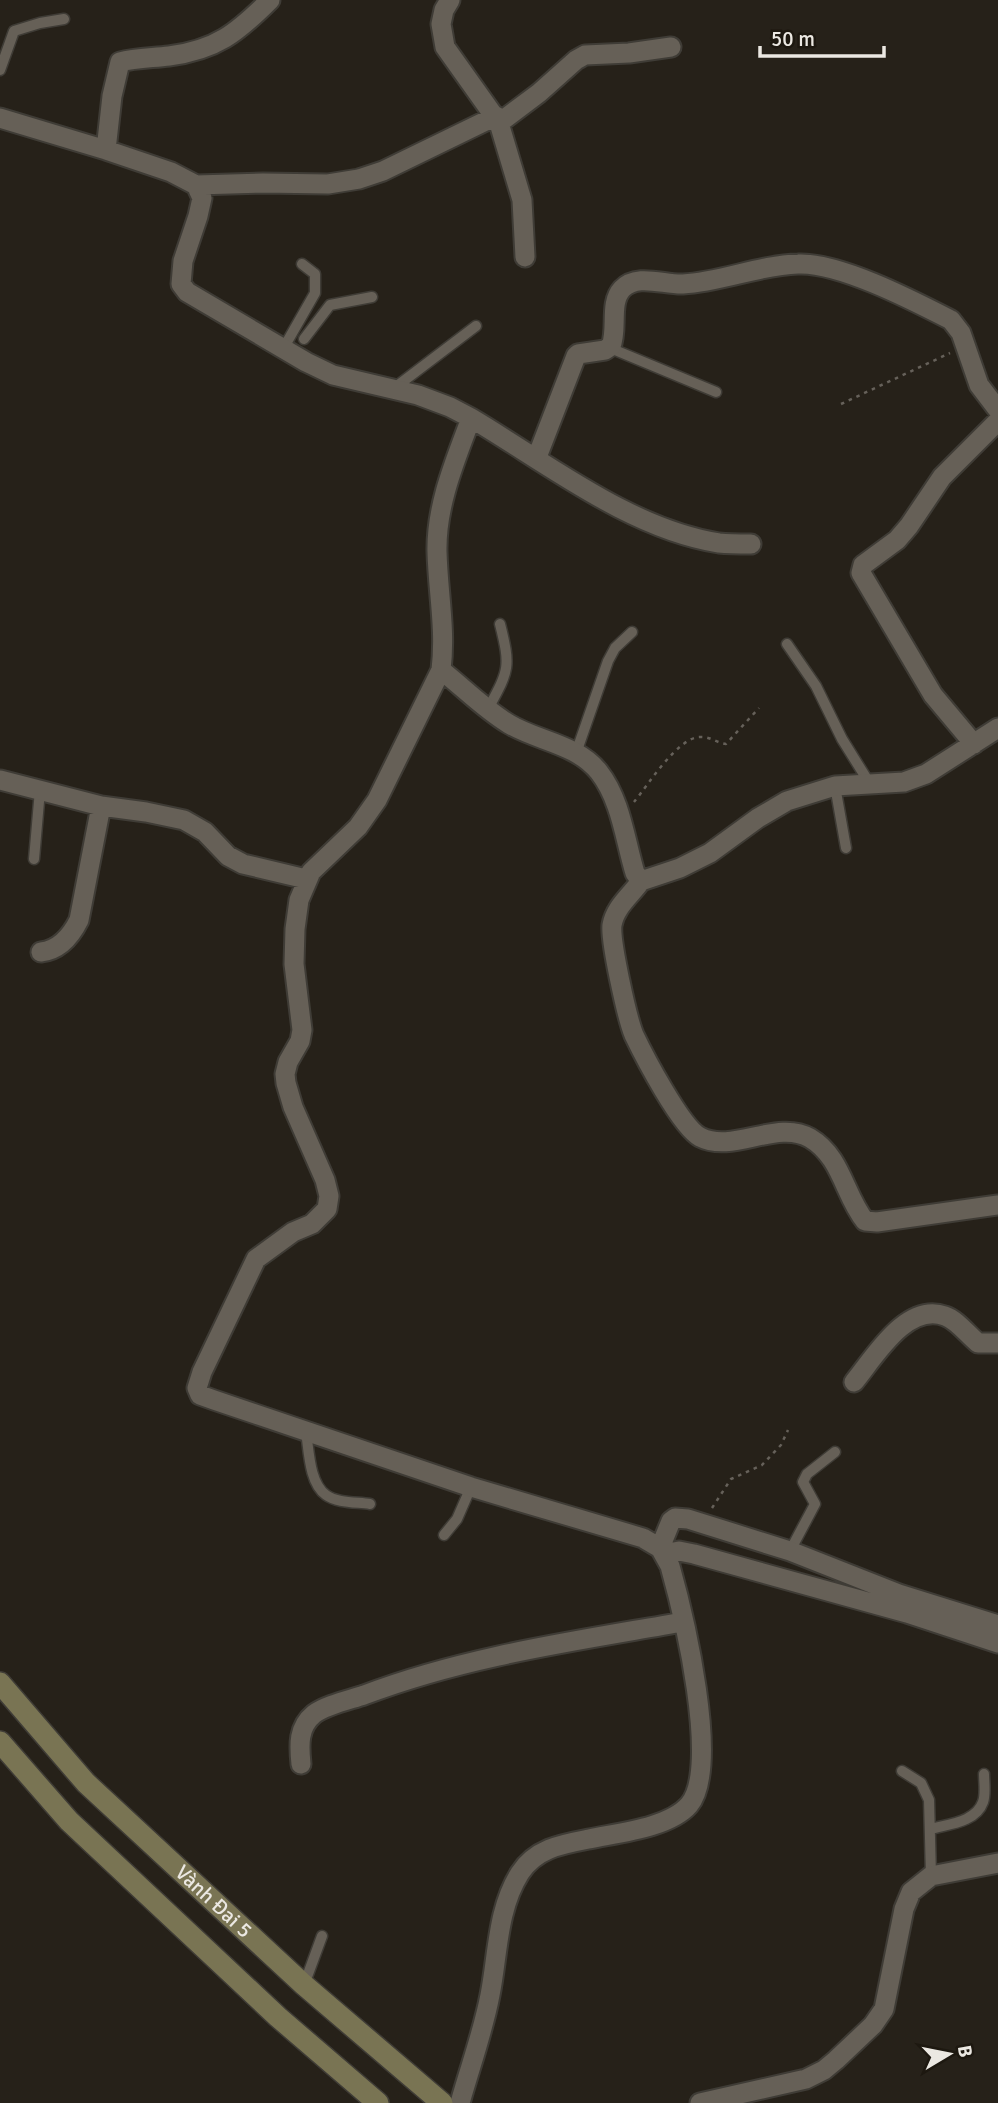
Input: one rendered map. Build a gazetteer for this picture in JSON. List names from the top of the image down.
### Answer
{
  "streets": {
    "main road": ["Vành Đai 5"]
  },
  "scale_bar": "50 m",
  "north": "right"
}
